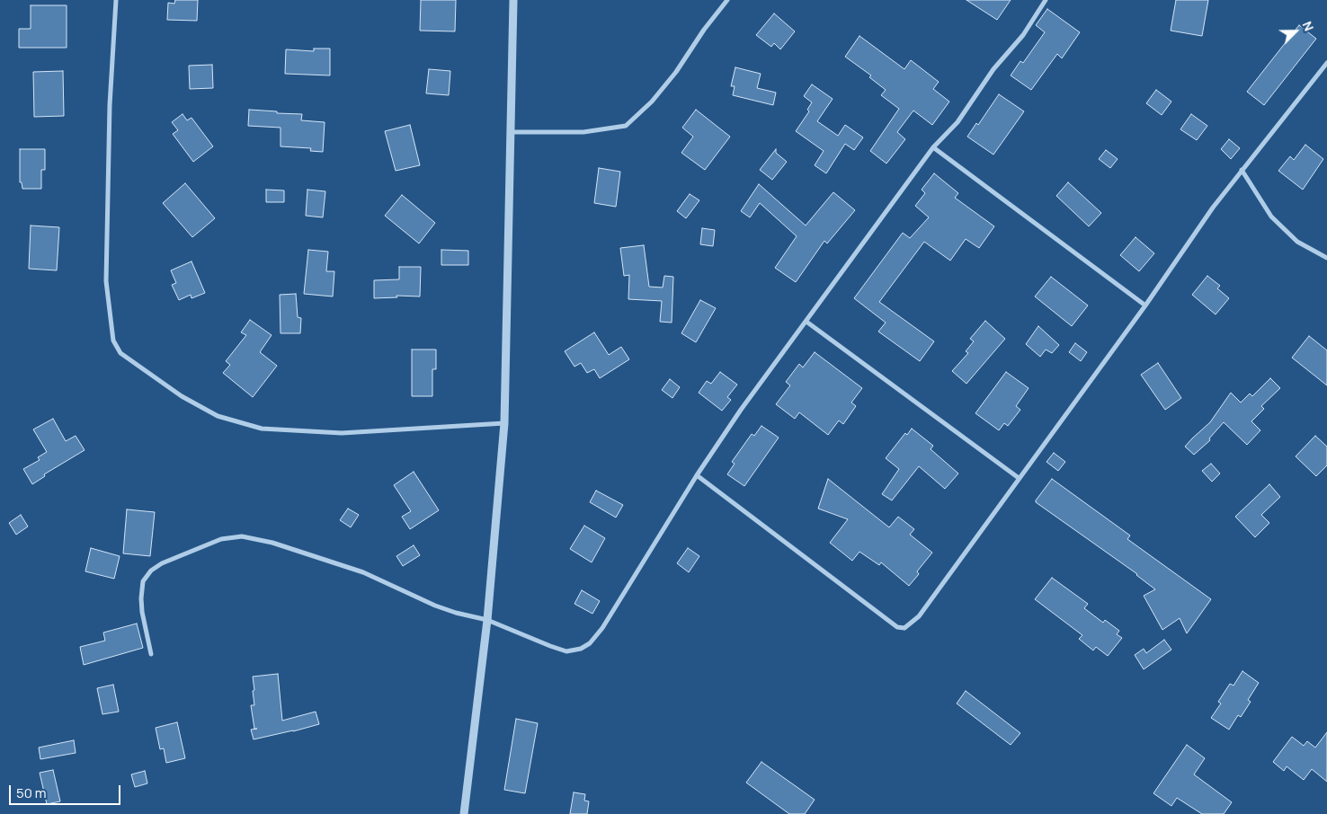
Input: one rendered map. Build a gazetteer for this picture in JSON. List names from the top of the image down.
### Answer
{
  "scale_bar": "50 m",
  "north": "top right"
}
